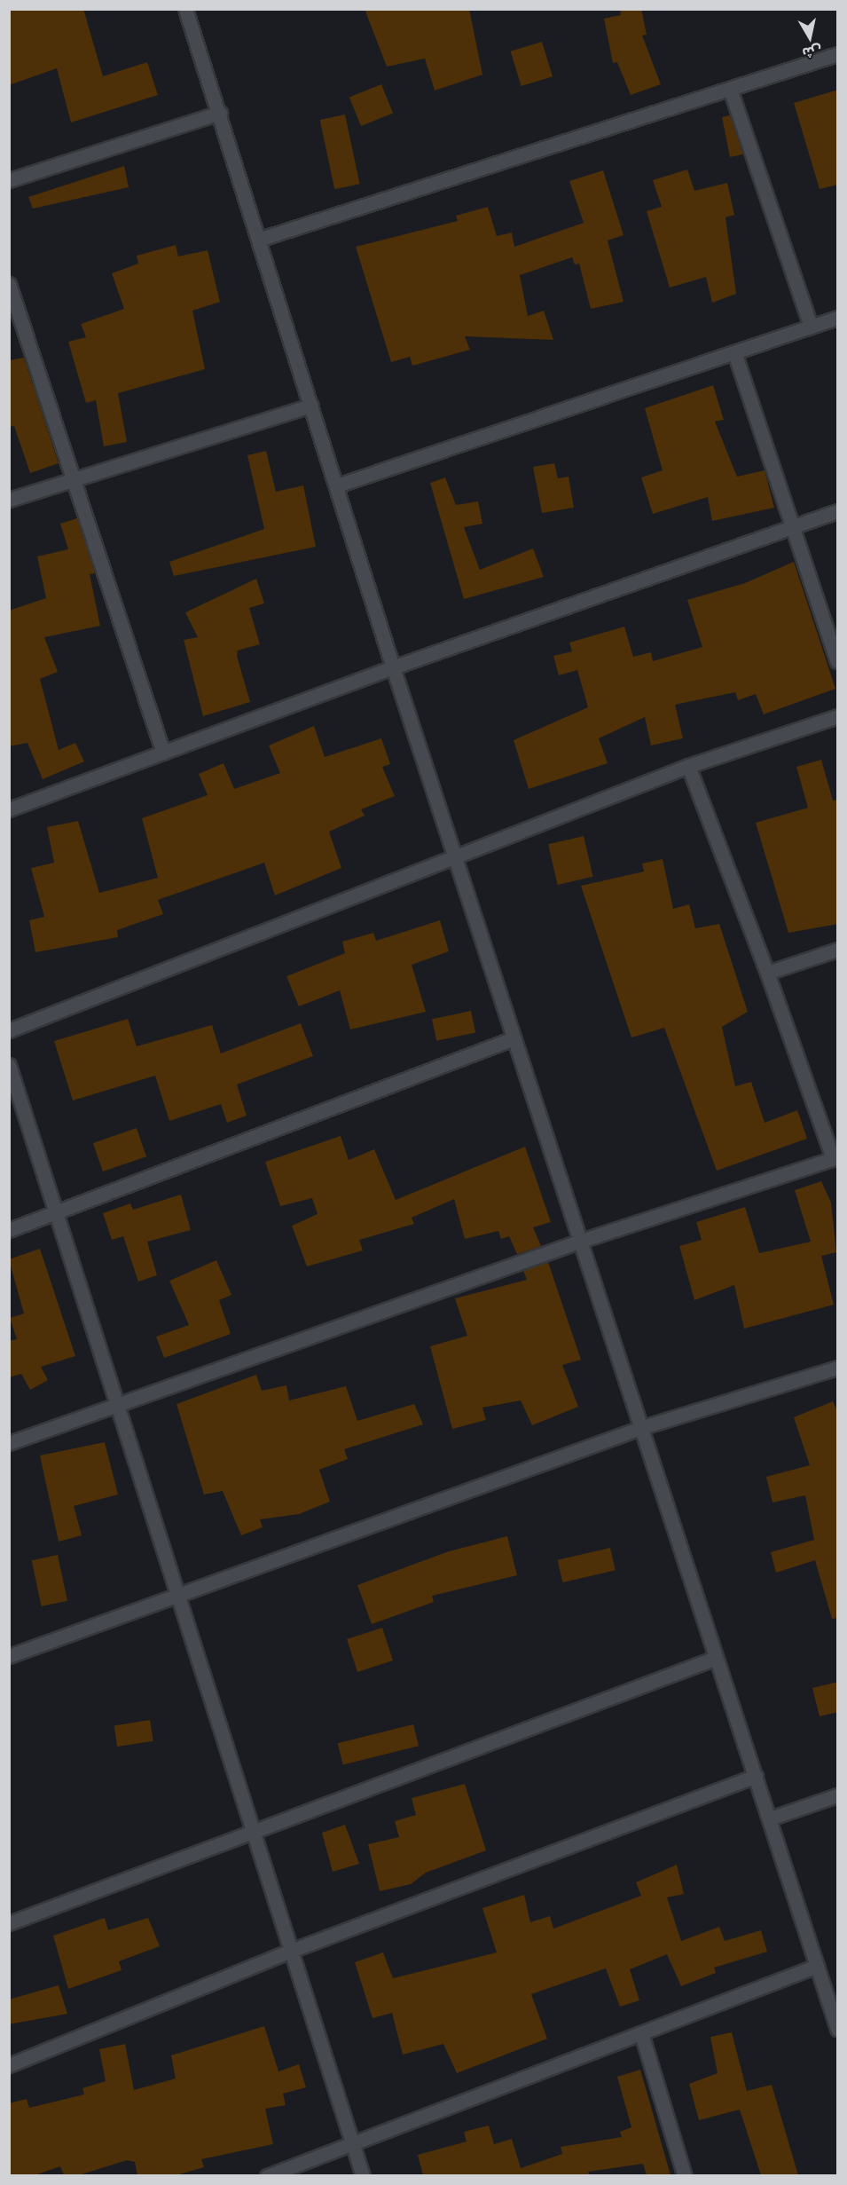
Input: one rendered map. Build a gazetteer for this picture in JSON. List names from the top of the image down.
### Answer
{
  "north": "bottom"
}
